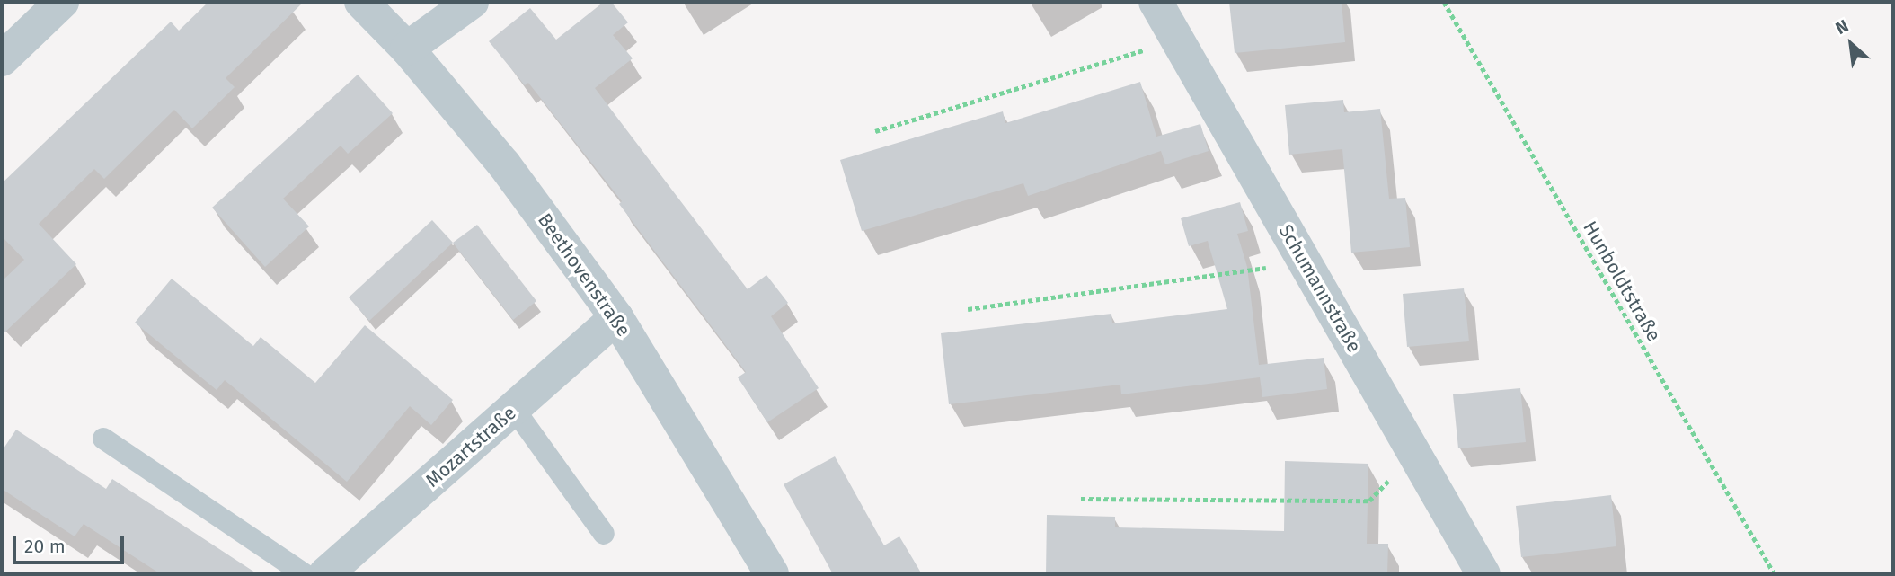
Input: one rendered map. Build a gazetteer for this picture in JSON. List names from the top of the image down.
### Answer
{
  "streets": {
    "street": ["Beethovenstraße", "Schumannstraße", "Mozartstraße"],
    "path": ["Hunboldtstraße"]
  },
  "crossings": [
    ["Beethovenstraße", "Mozartstraße"]
  ],
  "scale_bar": "20 m",
  "north": "top left"
}
